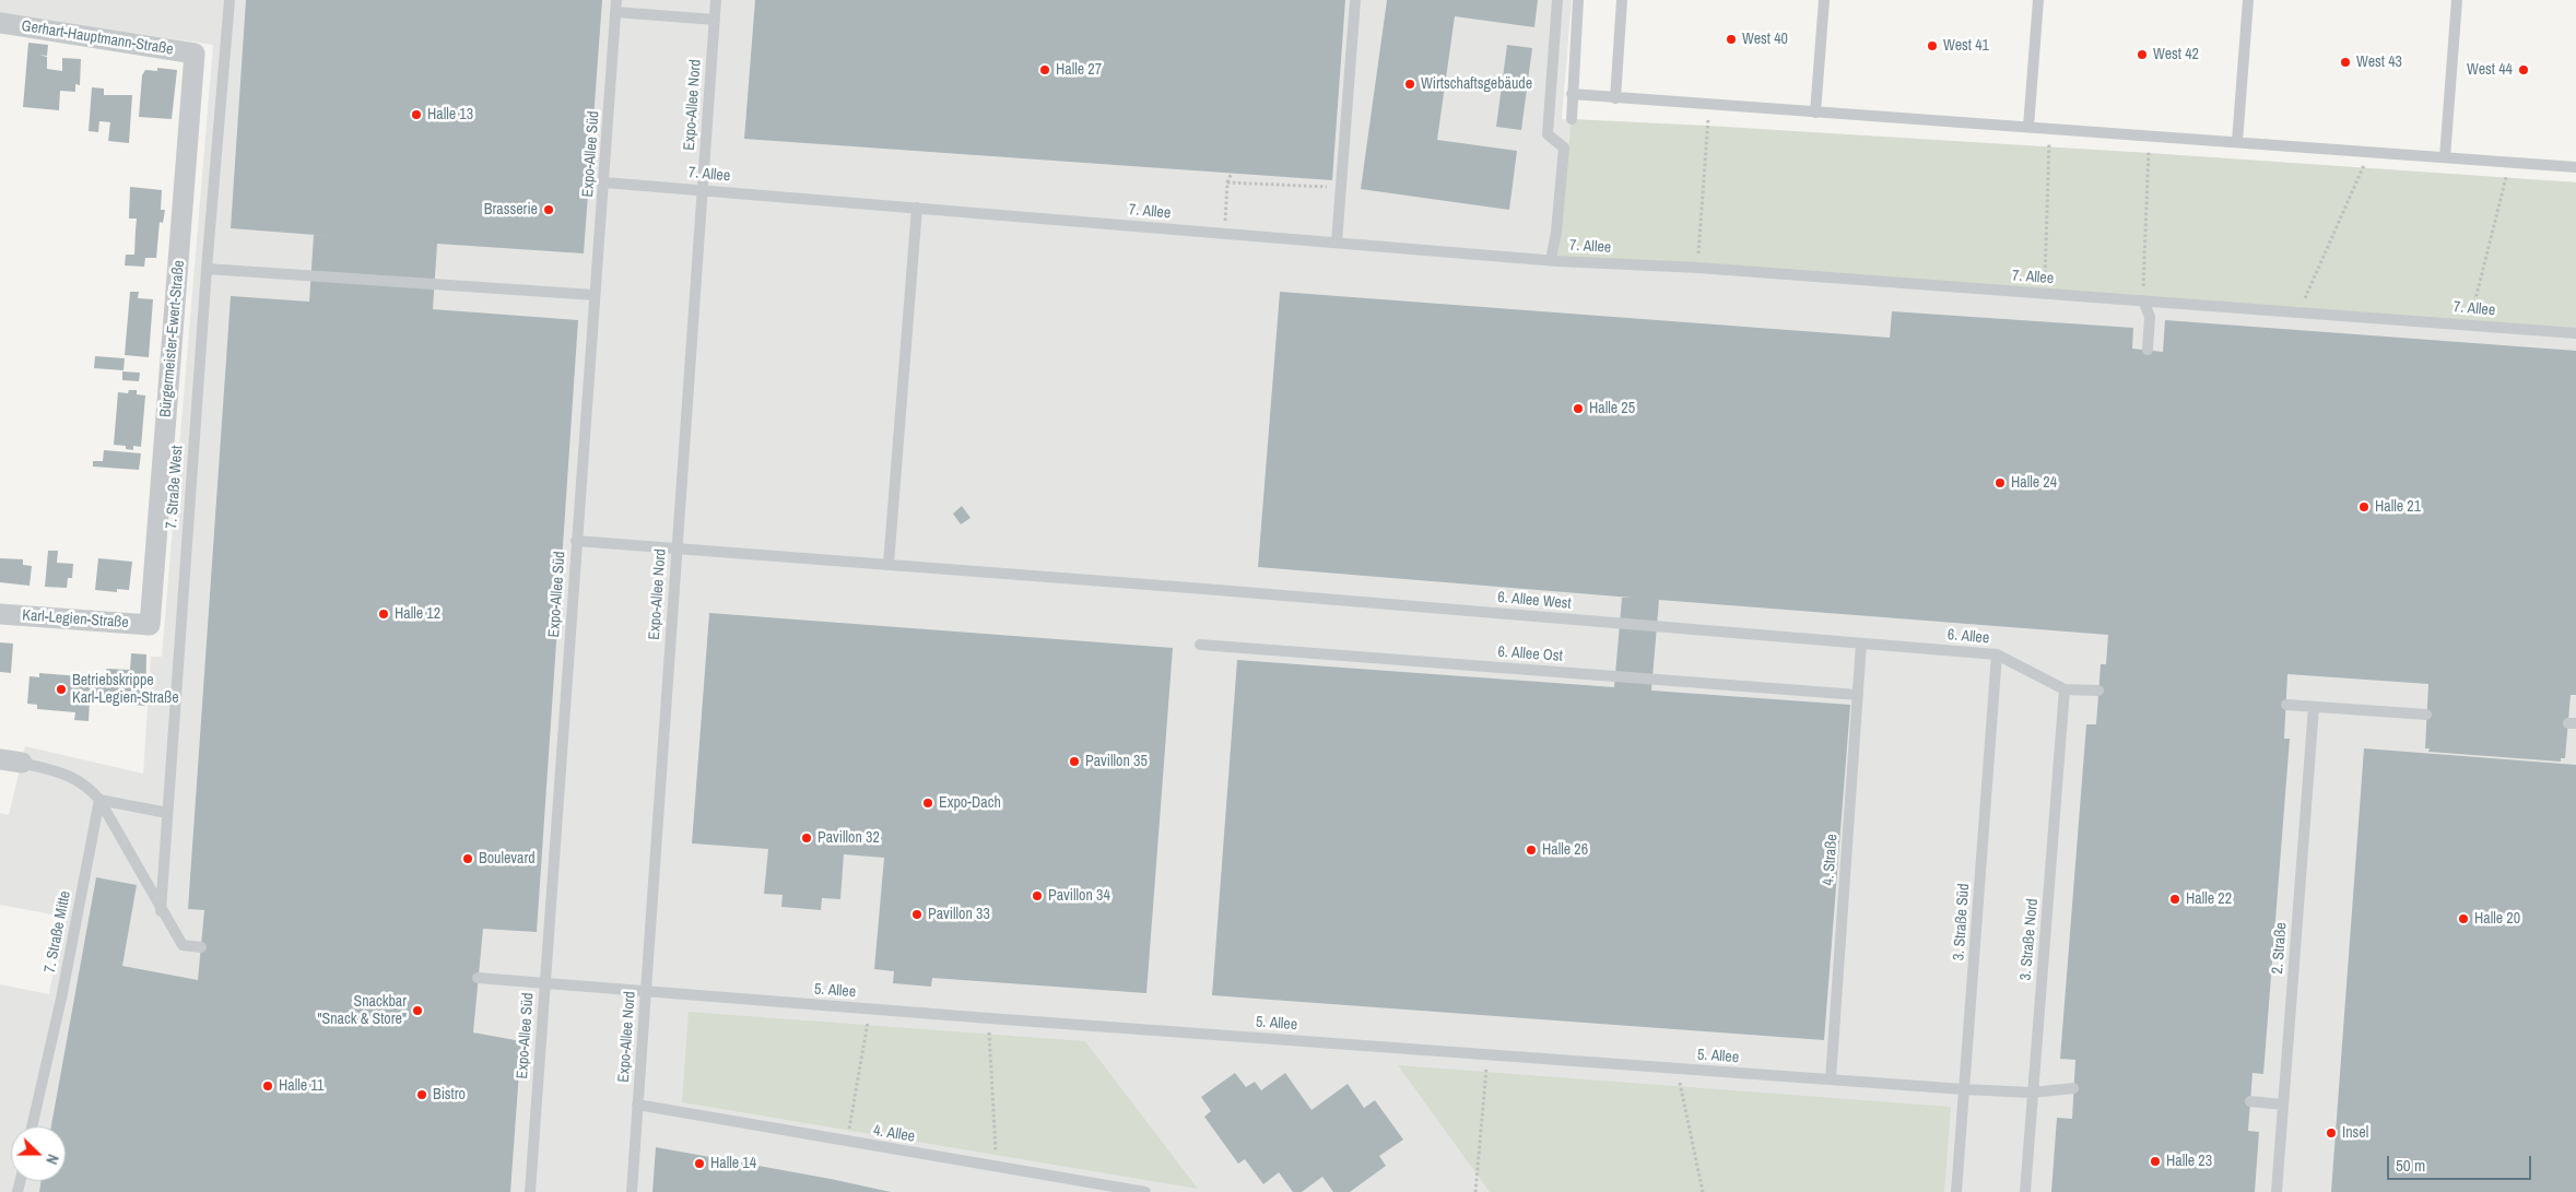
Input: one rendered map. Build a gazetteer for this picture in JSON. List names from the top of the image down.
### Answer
{
  "streets": {
    "street": ["Gerhart-Hauptmann-Straße", "Bürgermeister-Ewert-Straße", "Karl-Legien-Straße"],
    "lane": [
      "Expo-Allee Nord",
      "Expo-Allee Süd",
      "7. Allee",
      "7. Straße West",
      "6. Allee West",
      "6. Allee",
      "6. Allee Ost",
      "4. Straße",
      "3. Straße Süd",
      "7. Straße Mitte",
      "3. Straße Nord",
      "2. Straße",
      "5. Allee",
      "4. Allee"
    ]
  },
  "crossings": [
    ["Gerhart-Hauptmann-Straße", "Bürgermeister-Ewert-Straße"],
    ["Expo-Allee Nord", "7. Allee"],
    ["Expo-Allee Nord", "6. Allee West"],
    ["Expo-Allee Nord", "5. Allee"],
    ["Expo-Allee Nord", "4. Allee"],
    ["Expo-Allee Süd", "7. Allee"],
    ["Expo-Allee Süd", "6. Allee West"],
    ["Expo-Allee Süd", "5. Allee"],
    ["Bürgermeister-Ewert-Straße", "Karl-Legien-Straße"],
    ["6. Allee West", "6. Allee"],
    ["6. Allee West", "4. Straße"],
    ["6. Allee", "4. Straße"],
    ["6. Allee", "3. Straße Süd"],
    ["6. Allee", "3. Straße Nord"],
    ["6. Allee Ost", "4. Straße"],
    ["4. Straße", "5. Allee"],
    ["3. Straße Süd", "5. Allee"],
    ["3. Straße Nord", "5. Allee"]
  ],
  "places": [
    "West 40",
    "West 41",
    "West 42",
    "West 43",
    "Halle 27",
    "West 44",
    "Wirtschaftsgebäude",
    "Halle 13",
    "Brasserie",
    "Halle 25",
    "Halle 24",
    "Halle 21",
    "Halle 12",
    "Betriebskrippe Karl-Legien-Straße",
    "Pavillon 35",
    "Expo-Dach",
    "Pavillon 32",
    "Halle 26",
    "Boulevard",
    "Pavillon 34",
    "Halle 22",
    "Pavillon 33",
    "Halle 20",
    "Snackbar \"Snack & Store\"",
    "Halle 11",
    "Bistro",
    "Insel",
    "Halle 23",
    "Halle 14"
  ],
  "scale_bar": "50 m",
  "north": "right"
}
